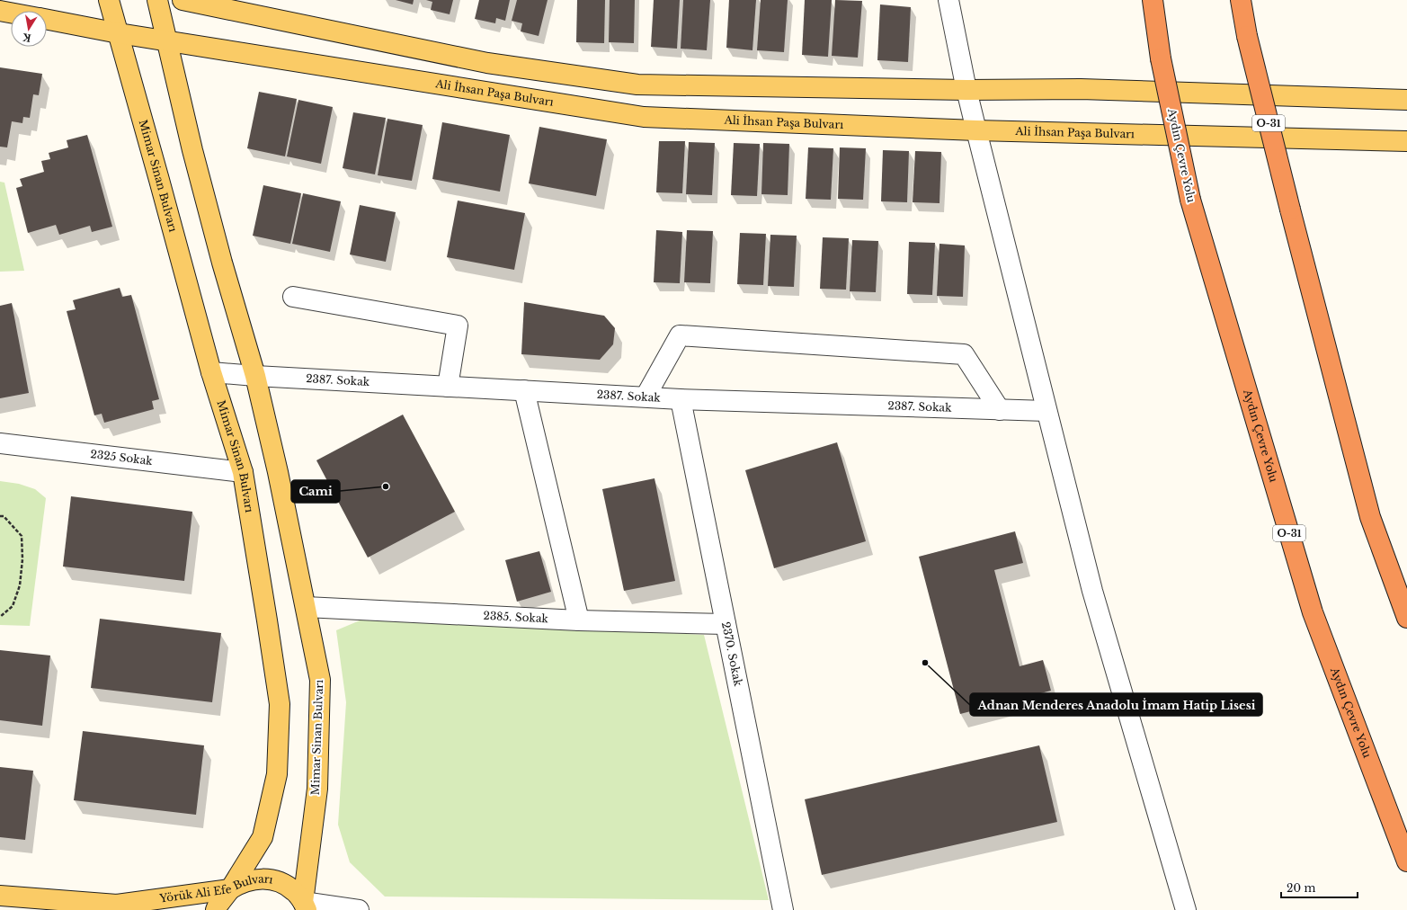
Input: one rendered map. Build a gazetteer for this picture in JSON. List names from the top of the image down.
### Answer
{
  "streets": {
    "highway": ["O-31", "Aydın Çevre Yolu"],
    "main road": ["Ali İhsan Paşa Bulvarı", "Mimar Sinan Bulvarı", "Yörük Ali Efe Bulvarı"],
    "street": [
      "2387. Sokak",
      "2325 Sokak",
      "2385. Sokak",
      "2370. Sokak"
    ]
  },
  "crossings": [
    ["Ali İhsan Paşa Bulvarı", "Mimar Sinan Bulvarı"],
    ["Mimar Sinan Bulvarı", "2387. Sokak"],
    ["Mimar Sinan Bulvarı", "2325 Sokak"],
    ["Mimar Sinan Bulvarı", "2385. Sokak"],
    ["Mimar Sinan Bulvarı", "Yörük Ali Efe Bulvarı"],
    ["2387. Sokak", "2370. Sokak"],
    ["2385. Sokak", "2370. Sokak"]
  ],
  "places": ["Cami", "Adnan Menderes Anadolu İmam Hatip Lisesi"],
  "scale_bar": "20 m",
  "north": "bottom"
}
